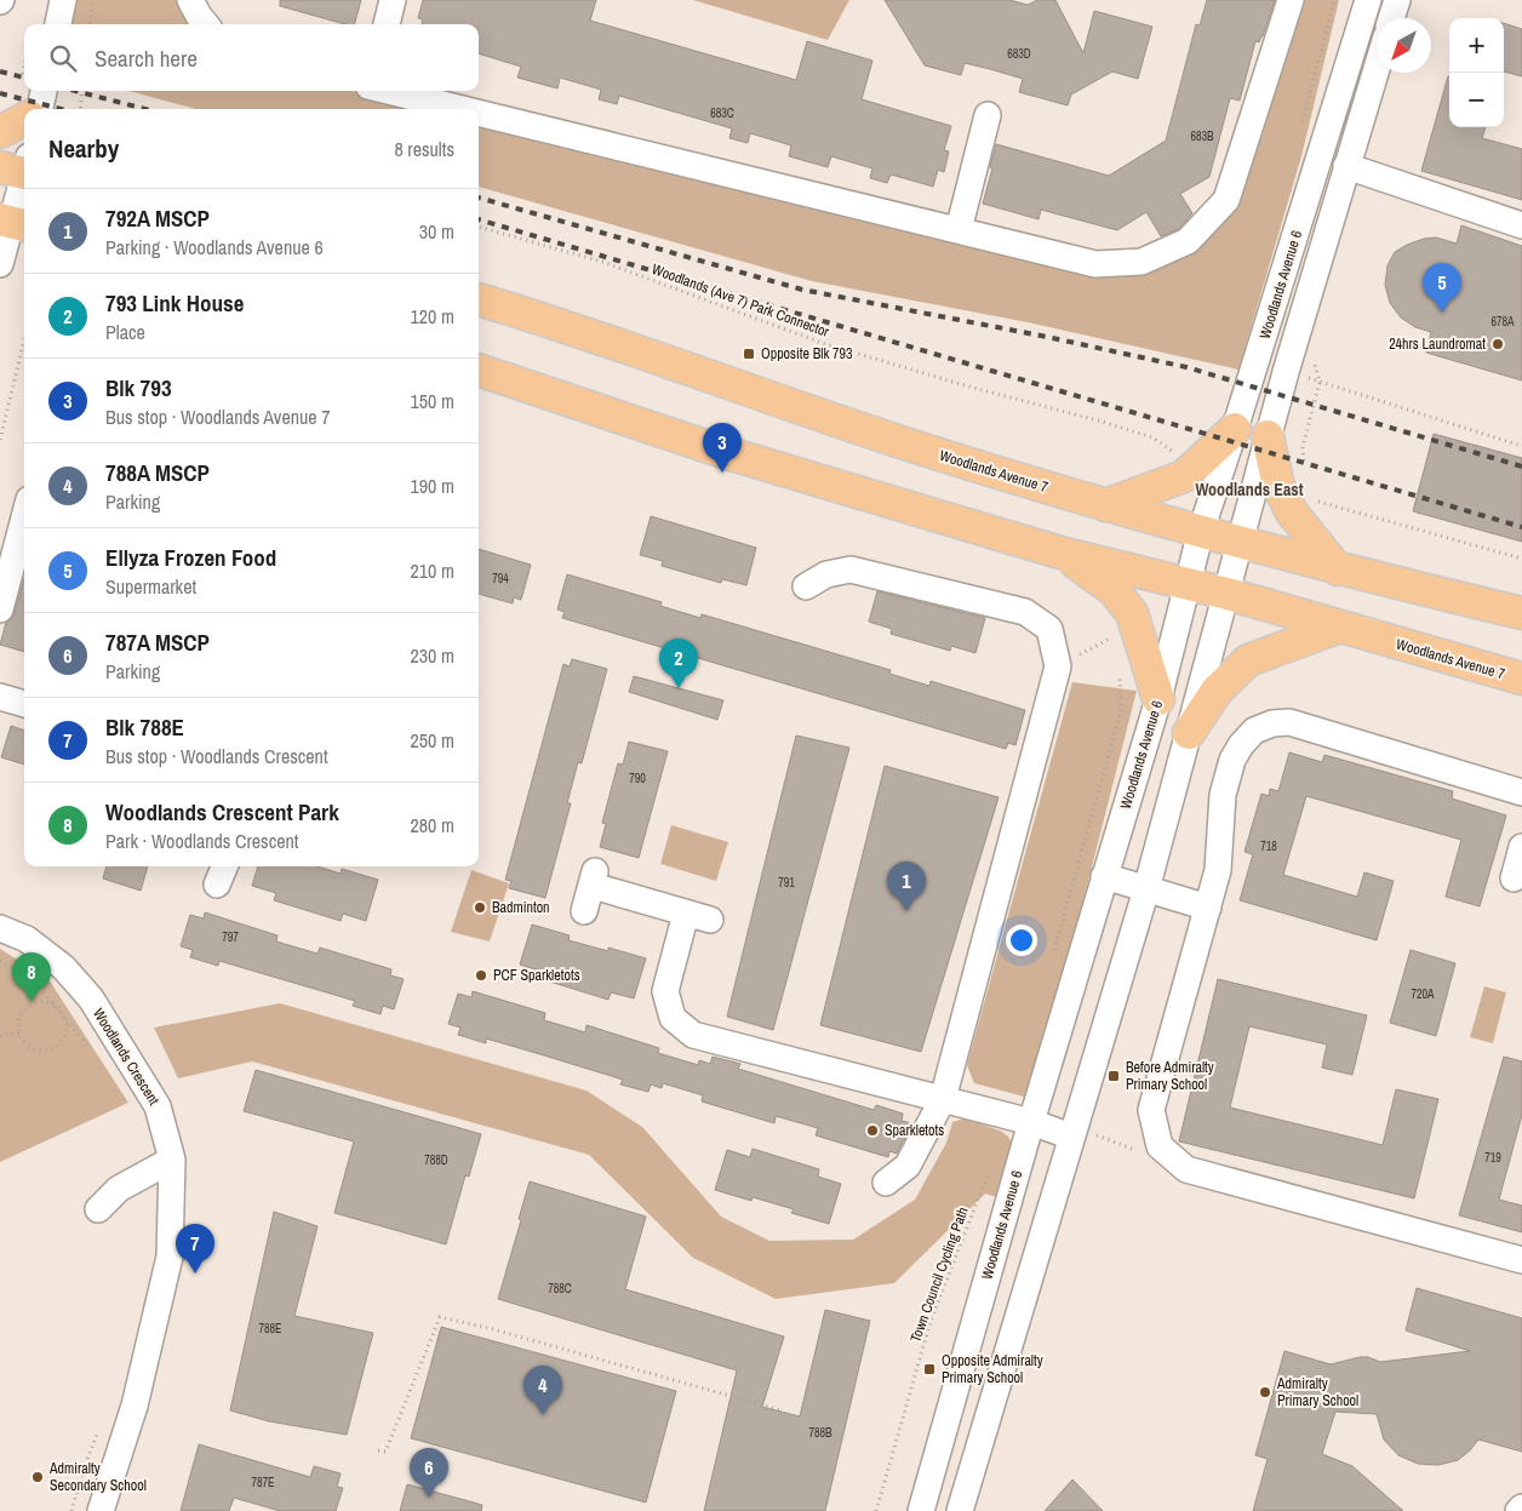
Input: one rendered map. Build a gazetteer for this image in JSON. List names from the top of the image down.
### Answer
{
  "streets": {
    "main road": ["Woodlands Avenue 7"],
    "street": ["Woodlands Avenue 6", "Woodlands Crescent"],
    "path": ["Woodlands (Ave 7) Park Connector", "Town Council Cycling Path"]
  },
  "crossings": [
    ["Woodlands Avenue 6", "Woodlands Avenue 7"]
  ],
  "districts": ["Woodlands East"],
  "places": {
    "other": [
      "24hrs Laundromat",
      "Badminton",
      "PCF Sparkletots",
      "Sparkletots",
      "Admiralty Primary School",
      "Admiralty Secondary School"
    ],
    "transit": ["Opposite Blk 793", "Before Admiralty Primary School", "Opposite Admiralty Primary School"]
  },
  "house_numbers": [
    "683D",
    "683C",
    "683B",
    "678A",
    "794",
    "790",
    "718",
    "791",
    "797",
    "720A",
    "719",
    "788D",
    "788C",
    "788E",
    "788B",
    "787E"
  ],
  "north": "bottom left",
  "page": {
    "map_buttons": ["+", "−"],
    "search": "Search here",
    "heading": ["Nearby", "8 results"],
    "list": [
      {
        "mark": "1",
        "name": "792A MSCP",
        "note": "Parking · Woodlands Avenue 6",
        "value": "30 m"
      },
      {
        "mark": "2",
        "name": "793 Link House",
        "note": "Place",
        "value": "120 m"
      },
      {
        "mark": "3",
        "name": "Blk 793",
        "note": "Bus stop · Woodlands Avenue 7",
        "value": "150 m"
      },
      {
        "mark": "4",
        "name": "788A MSCP",
        "note": "Parking",
        "value": "190 m"
      },
      {
        "mark": "5",
        "name": "Ellyza Frozen Food",
        "note": "Supermarket",
        "value": "210 m"
      },
      {
        "mark": "6",
        "name": "787A MSCP",
        "note": "Parking",
        "value": "230 m"
      },
      {
        "mark": "7",
        "name": "Blk 788E",
        "note": "Bus stop · Woodlands Crescent",
        "value": "250 m"
      },
      {
        "mark": "8",
        "name": "Woodlands Crescent Park",
        "note": "Park · Woodlands Crescent",
        "value": "280 m"
      }
    ],
    "pins": [
      "5",
      "3",
      "2",
      "1",
      "8",
      "7",
      "4",
      "6"
    ]
  }
}
